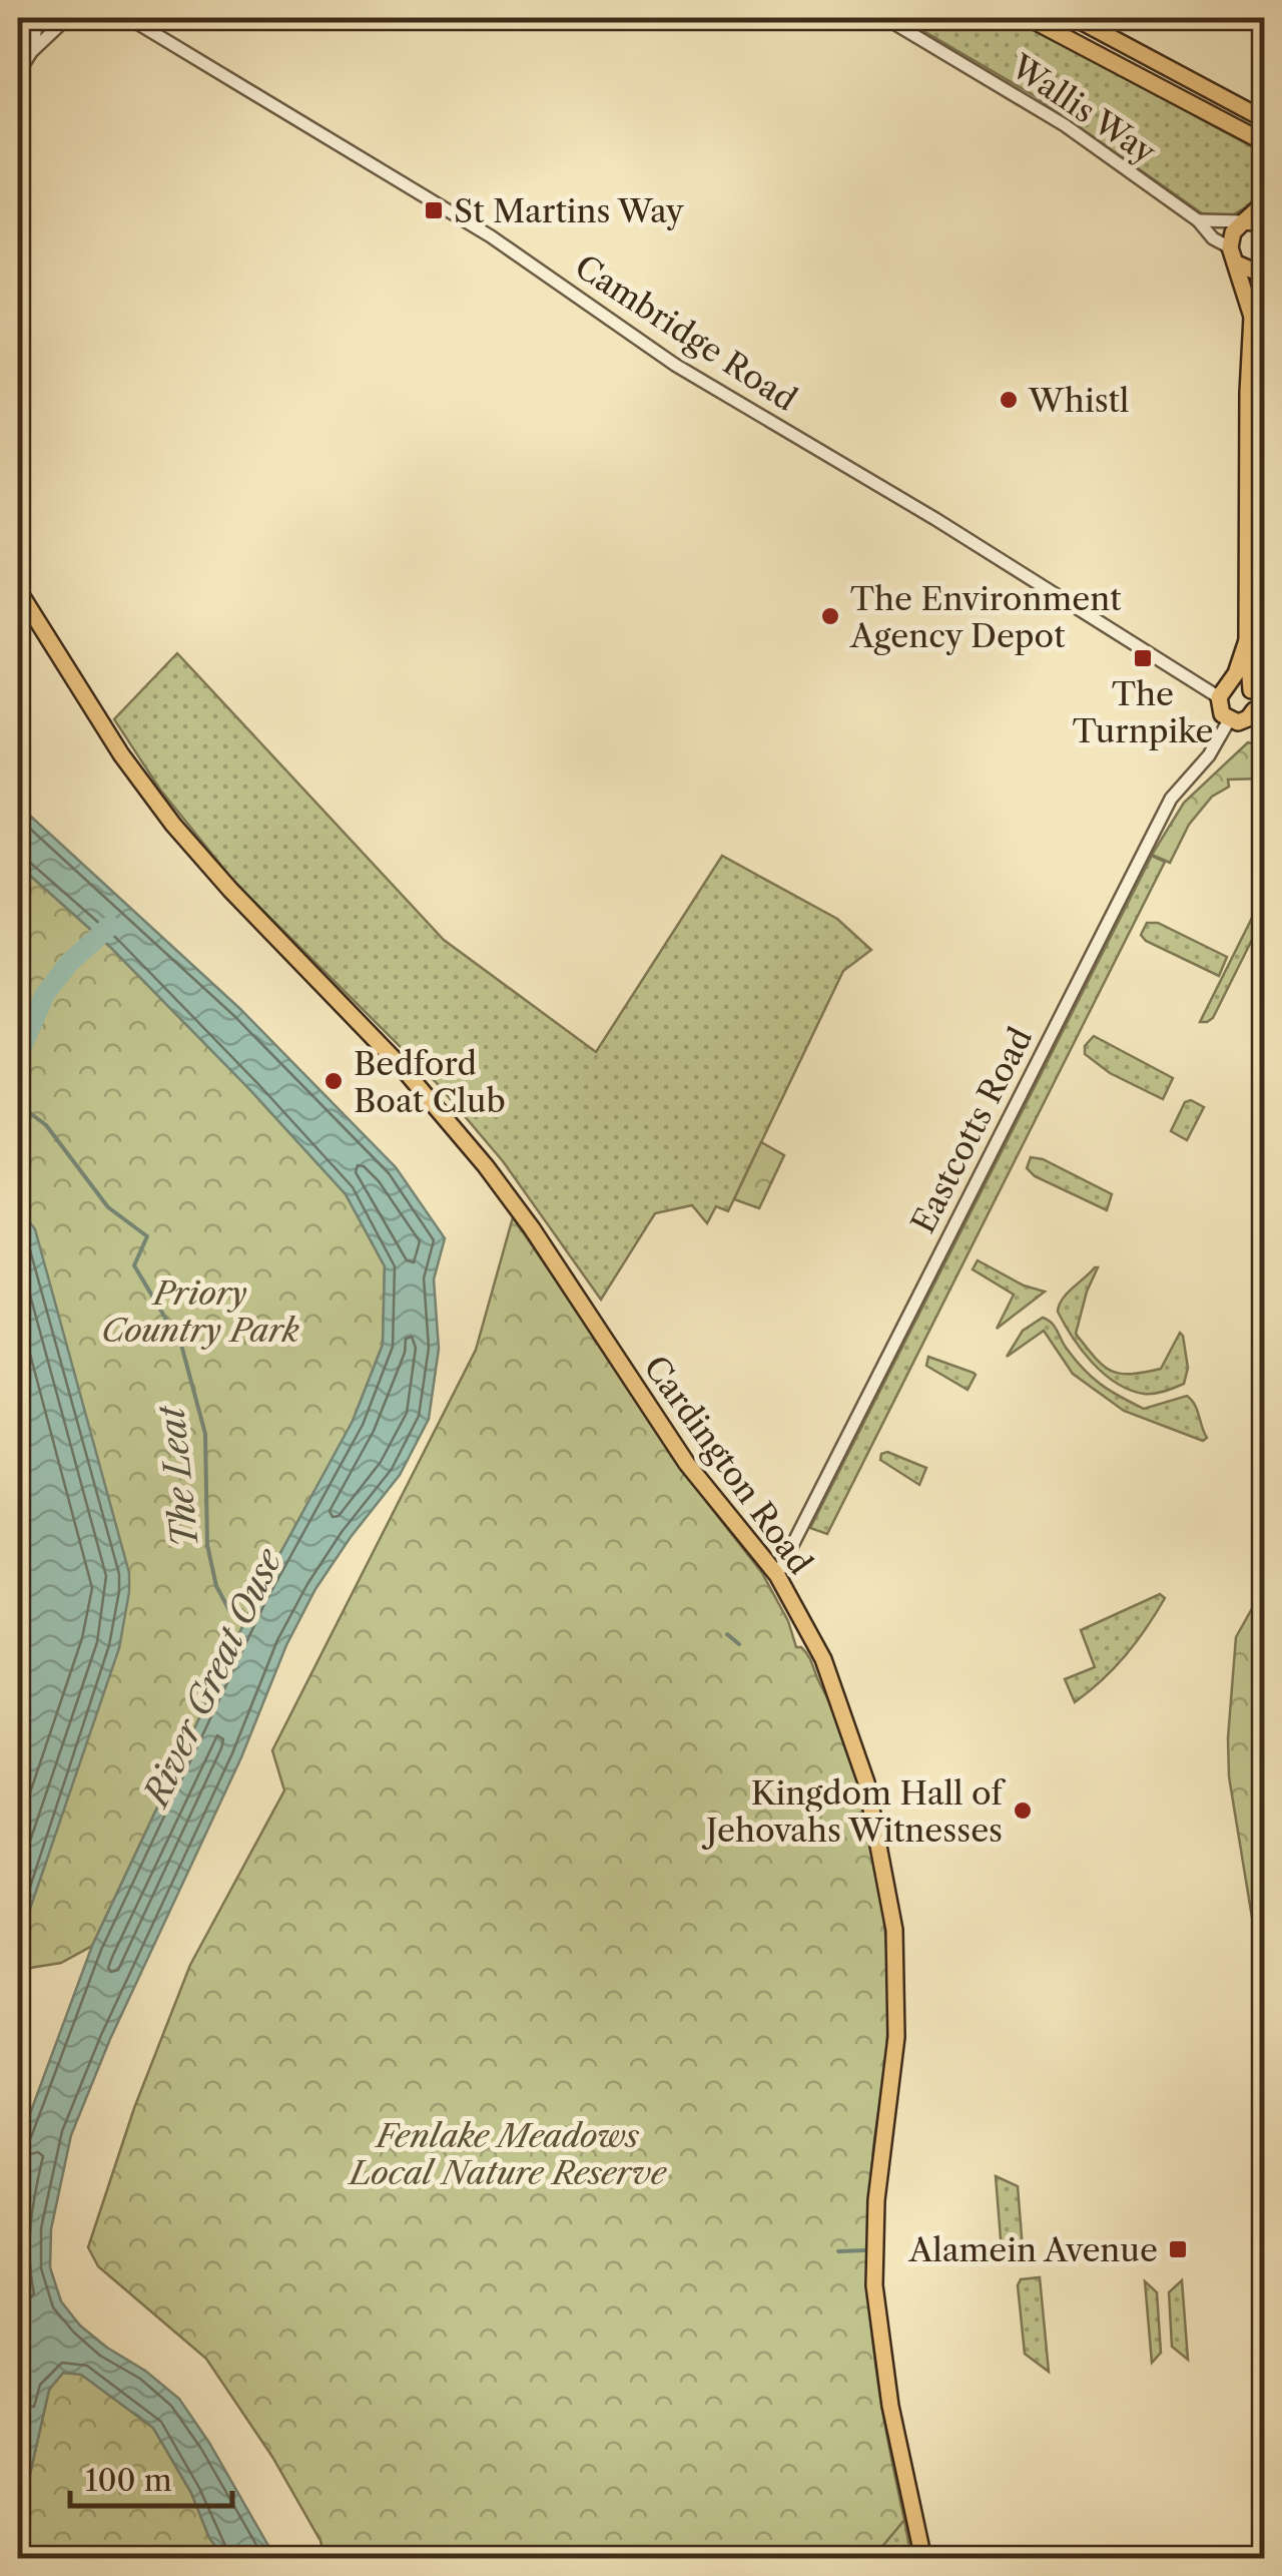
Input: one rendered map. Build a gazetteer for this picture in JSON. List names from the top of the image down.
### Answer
{
  "streets": {
    "main road": ["Cardington Road"],
    "street": ["Wallis Way", "Cambridge Road", "Eastcotts Road"]
  },
  "crossings": [
    ["Cambridge Road", "Eastcotts Road"],
    ["Eastcotts Road", "Cardington Road"]
  ],
  "water": ["The Leat", "River Great Ouse"],
  "parks": ["Priory Country Park", "Fenlake Meadows Local Nature Reserve"],
  "places": {
    "transit": ["St Martins Way", "The Turnpike", "Alamein Avenue"],
    "other": [
      "Whistl",
      "The Environment Agency Depot",
      "Bedford Boat Club",
      "Kingdom Hall of Jehovahs Witnesses"
    ]
  },
  "scale_bar": "100 m"
}
